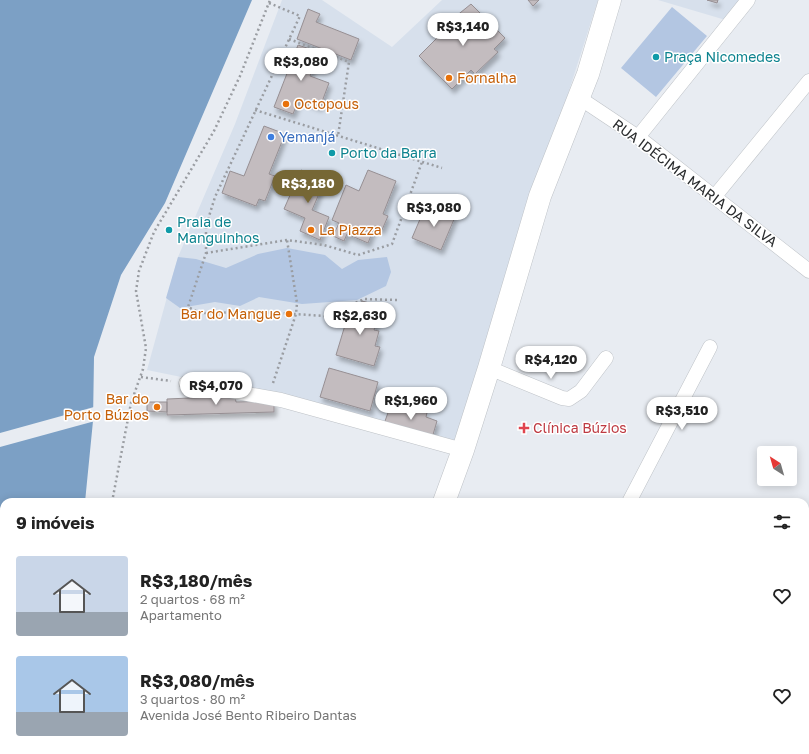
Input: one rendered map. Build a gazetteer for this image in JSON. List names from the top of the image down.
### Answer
{
  "streets": {
    "street": ["RUA IDÉCIMA MARIA DA SILVA"]
  },
  "places": {
    "other": [
      "Praça Nicomedes",
      "Fornalha",
      "Octopous",
      "Yemanjá",
      "Porto da Barra",
      "Praia de Manguinhos",
      "La Piazza",
      "Bar do Mangue",
      "Bar do Porto Búzios"
    ],
    "health": ["Clínica Búzios"]
  },
  "north": "top left",
  "page": {
    "price": [
      "R$3,140",
      "R$3,080",
      "R$3,180",
      "R$3,080",
      "R$2,630",
      "R$4,120",
      "R$4,070",
      "R$1,960",
      "R$3,510"
    ],
    "heading": "9 imóveis",
    "list": [
      {
        "name": "R$3,180/mês",
        "note": "2 quartos · 68 m² · Apartamento"
      },
      {
        "name": "R$3,080/mês",
        "note": "3 quartos · 80 m² · Avenida José Bento Ribeiro Dantas"
      }
    ]
  }
}
